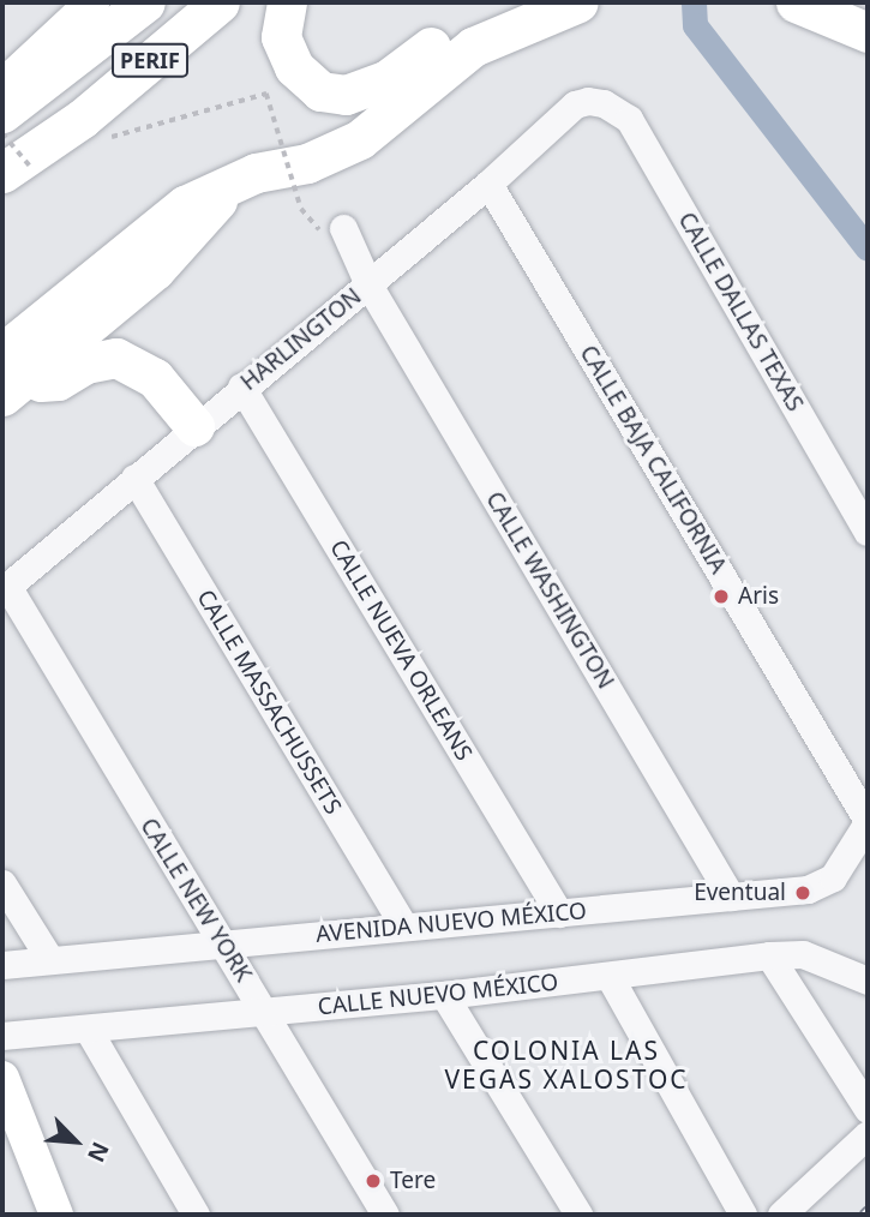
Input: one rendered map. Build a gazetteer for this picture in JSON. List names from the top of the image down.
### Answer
{
  "streets": {
    "highway": ["PERIF"],
    "street": [
      "CALLE DALLAS TEXAS",
      "HARLINGTON",
      "CALLE BAJA CALIFORNIA",
      "CALLE WASHINGTON",
      "CALLE NUEVA ORLEANS",
      "CALLE MASSACHUSSETS",
      "CALLE NEW YORK",
      "AVENIDA NUEVO MÉXICO",
      "CALLE NUEVO MÉXICO"
    ]
  },
  "crossings": [
    ["CALLE DALLAS TEXAS", "HARLINGTON"],
    ["HARLINGTON", "CALLE BAJA CALIFORNIA"],
    ["HARLINGTON", "CALLE WASHINGTON"],
    ["HARLINGTON", "CALLE NUEVA ORLEANS"],
    ["HARLINGTON", "CALLE MASSACHUSSETS"],
    ["HARLINGTON", "CALLE NEW YORK"],
    ["CALLE BAJA CALIFORNIA", "AVENIDA NUEVO MÉXICO"],
    ["CALLE WASHINGTON", "AVENIDA NUEVO MÉXICO"],
    ["CALLE NUEVA ORLEANS", "AVENIDA NUEVO MÉXICO"],
    ["CALLE MASSACHUSSETS", "AVENIDA NUEVO MÉXICO"],
    ["CALLE NEW YORK", "AVENIDA NUEVO MÉXICO"],
    ["CALLE NEW YORK", "CALLE NUEVO MÉXICO"]
  ],
  "districts": ["COLONIA LAS VEGAS XALOSTOC"],
  "places": ["Aris", "Eventual", "Tere"],
  "north": "bottom right"
}
